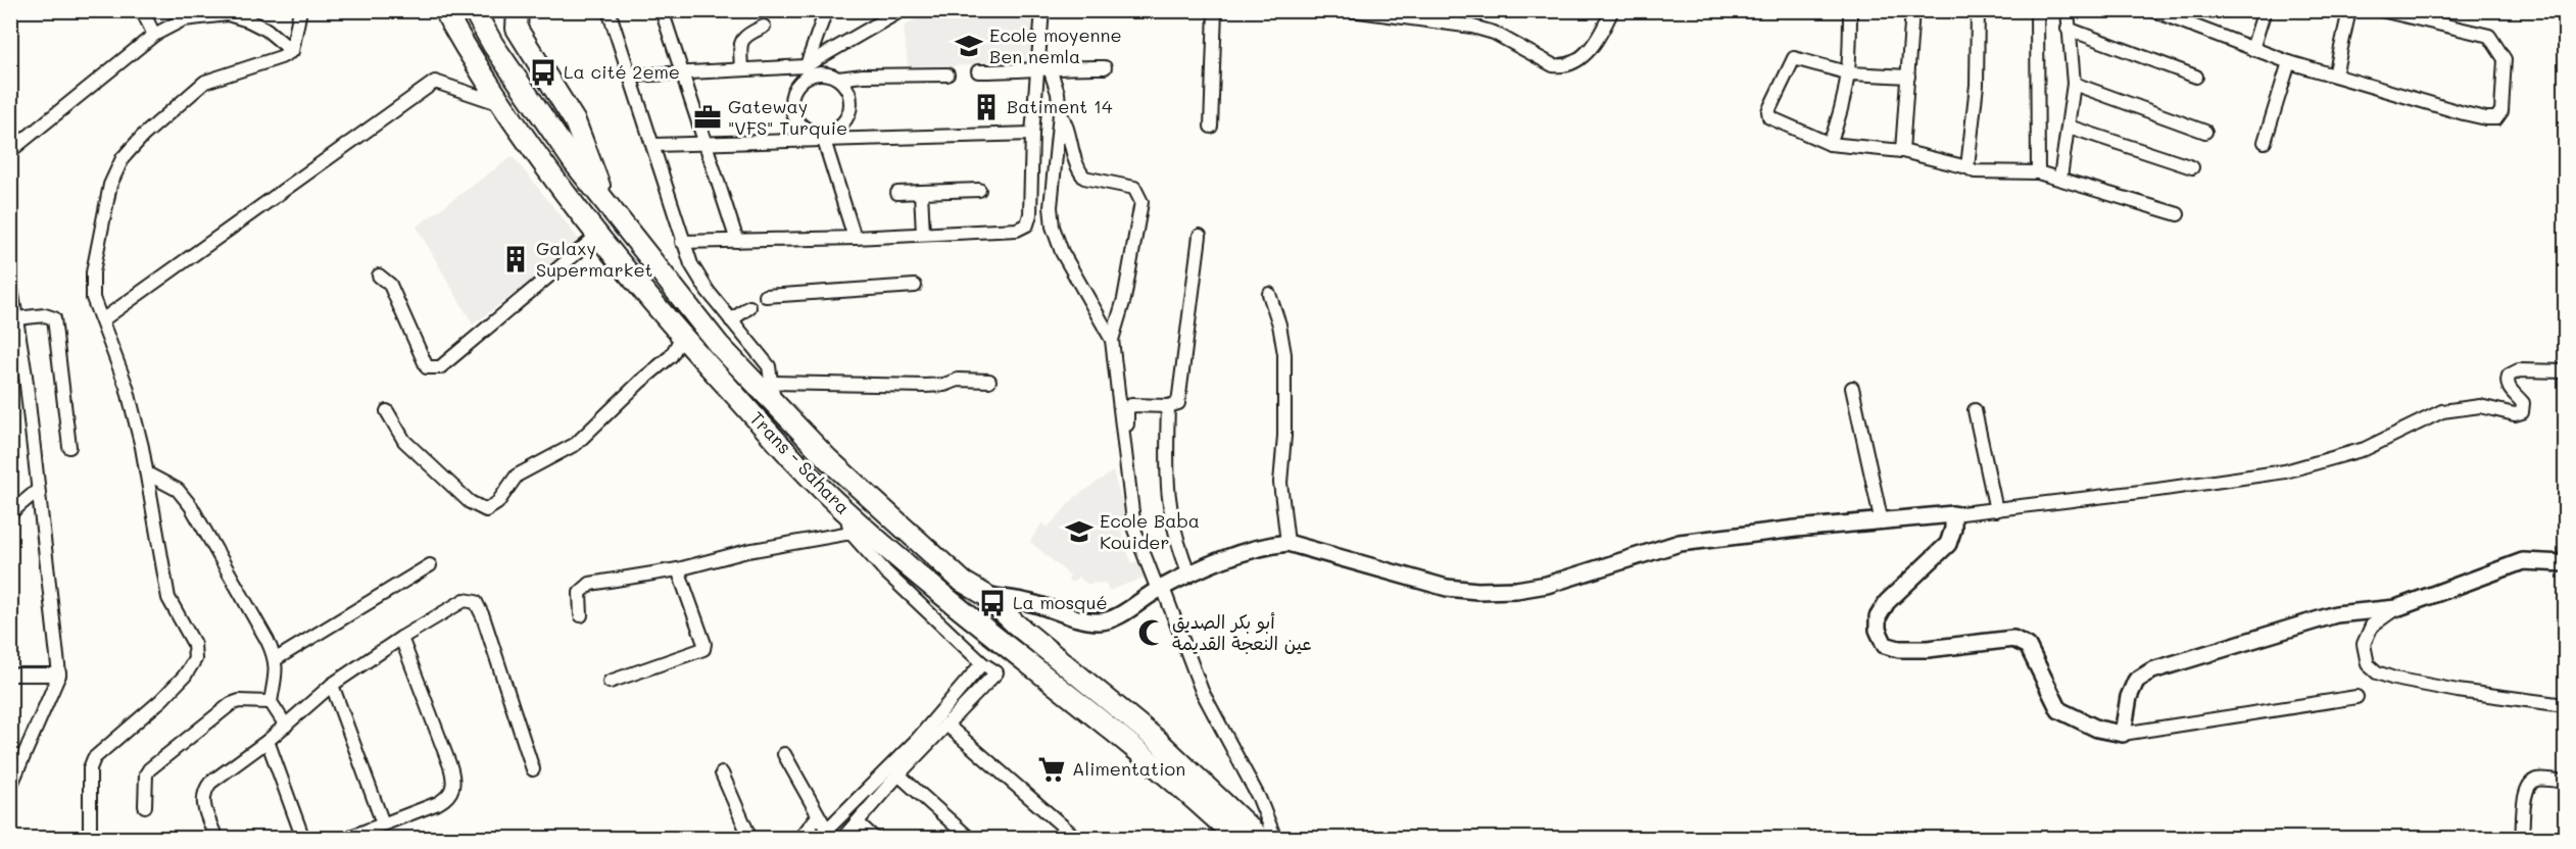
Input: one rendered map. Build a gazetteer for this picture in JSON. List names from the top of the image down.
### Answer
{
  "streets": {
    "highway": ["Trans - Sahara"]
  },
  "places": {
    "school or university": ["Ecole moyenne Ben nemla", "Ecole Baba Kouider"],
    "bus stop": ["La cité 2eme", "La mosqué"],
    "building": ["Batiment 14", "Galaxy Supermarket"],
    "office": ["Gateway \"VFS\" Turquie"],
    "mosque": ["أبو بكر الصديق عين النعجة القديمة"],
    "supermarket": ["Alimentation"]
  }
}
